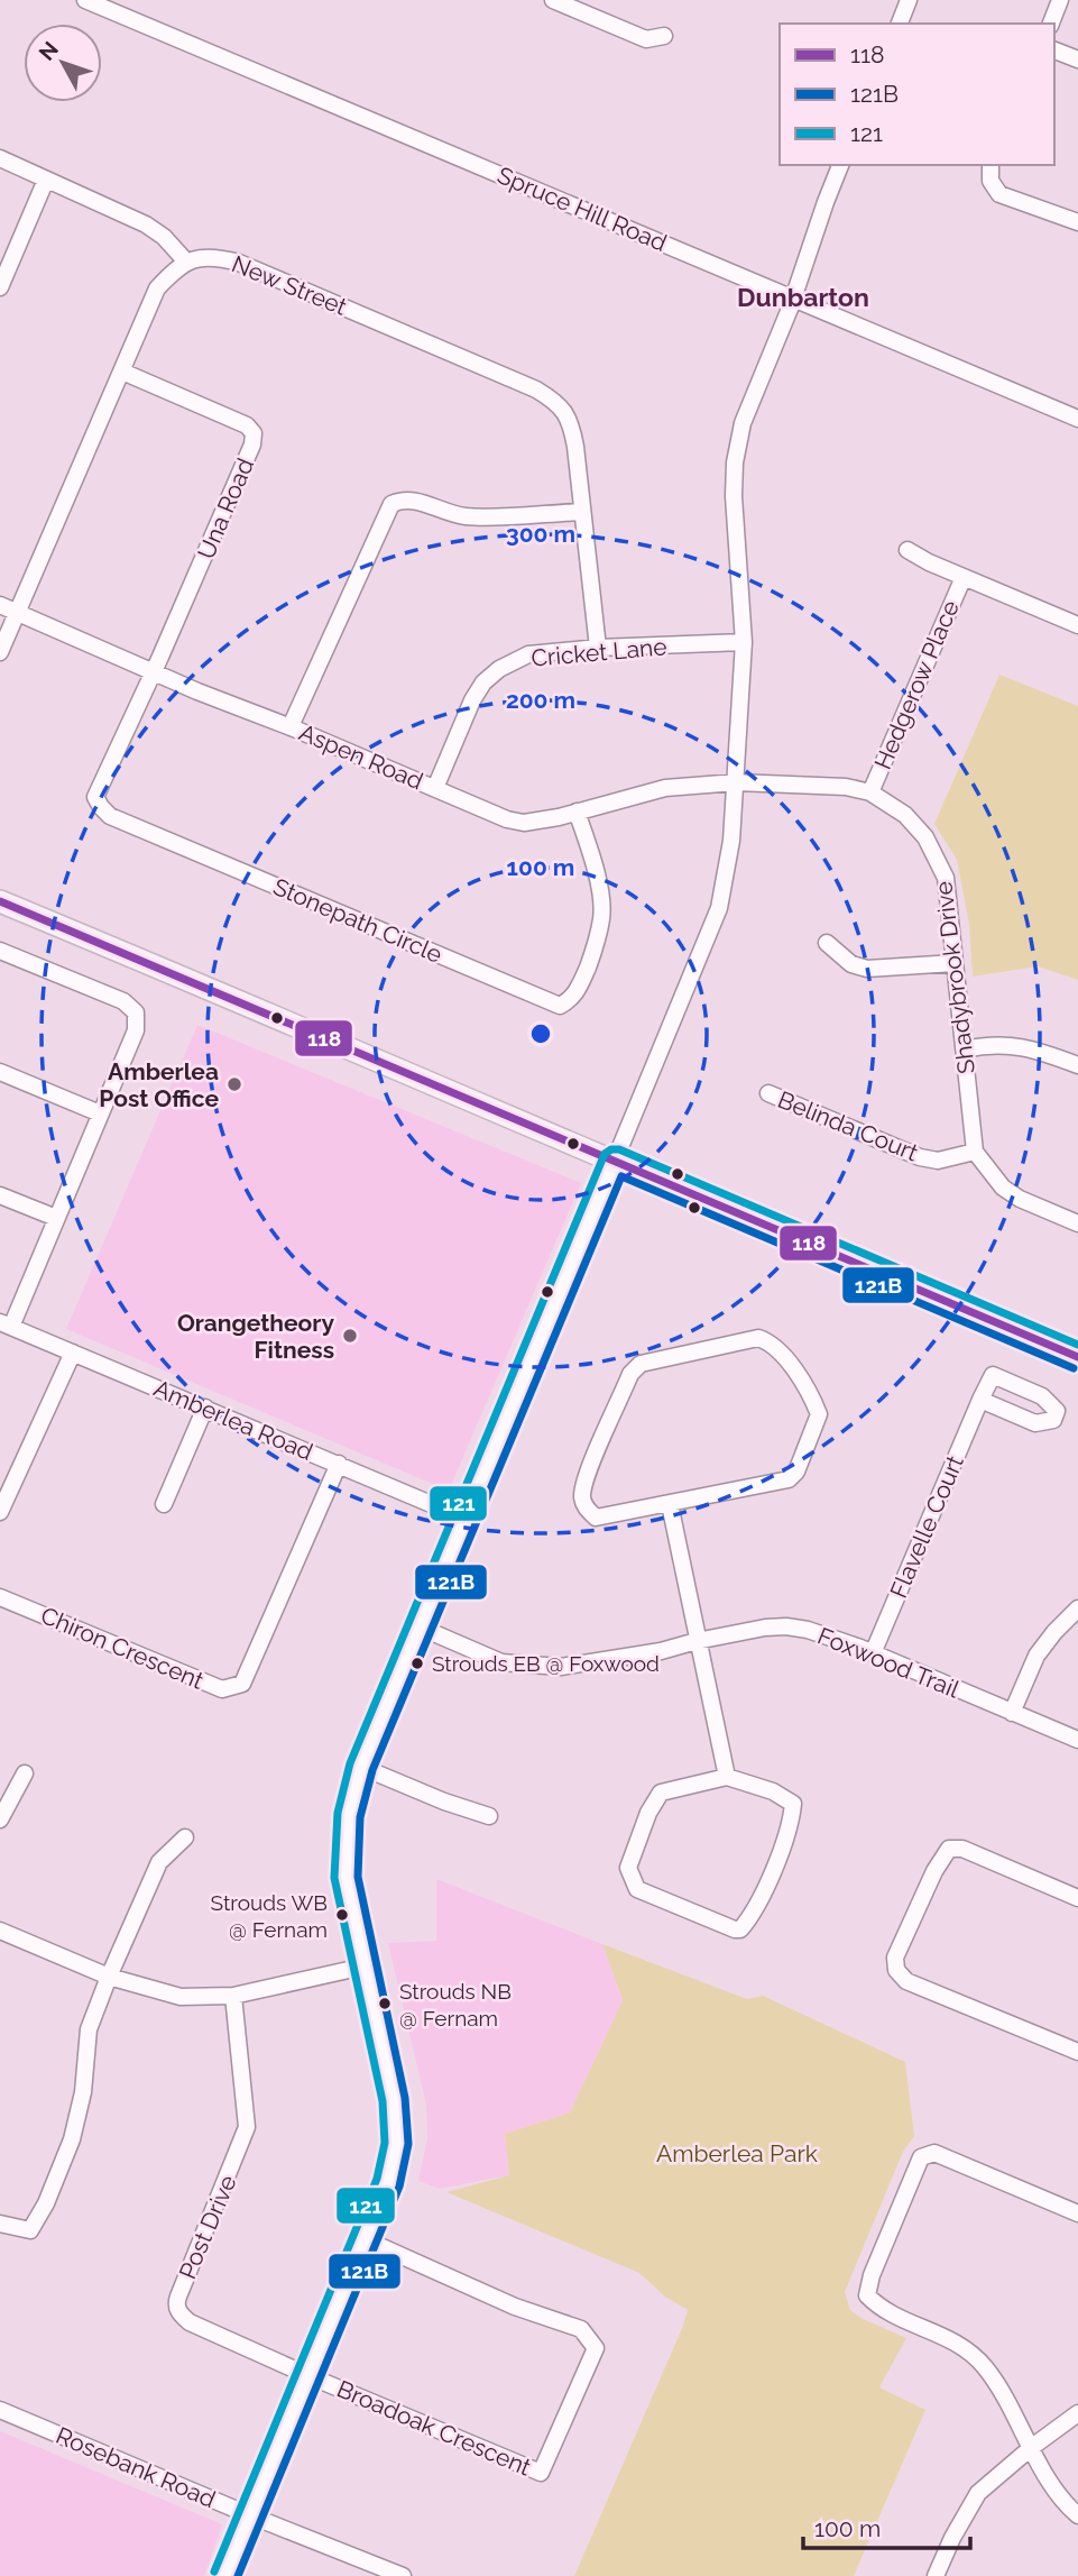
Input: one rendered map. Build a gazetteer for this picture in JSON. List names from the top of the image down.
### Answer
{
  "streets": {
    "street": [
      "Spruce Hill Road",
      "New Street",
      "Una Road",
      "Cricket Lane",
      "Hedgerow Place",
      "Aspen Road",
      "Stonepath Circle",
      "Shadybrook Drive",
      "Belinda Court",
      "Amberlea Road",
      "Flavelle Court",
      "Chiron Crescent",
      "Foxwood Trail",
      "Post Drive",
      "Broadoak Crescent",
      "Rosebank Road"
    ]
  },
  "crossings": [
    ["New Street", "Cricket Lane"],
    ["Una Road", "Aspen Road"],
    ["Una Road", "Stonepath Circle"],
    ["Cricket Lane", "Aspen Road"],
    ["Hedgerow Place", "Shadybrook Drive"],
    ["Aspen Road", "Stonepath Circle"],
    ["Aspen Road", "Shadybrook Drive"],
    ["Shadybrook Drive", "Belinda Court"],
    ["Amberlea Road", "Chiron Crescent"],
    ["Flavelle Court", "Foxwood Trail"],
    ["Post Drive", "Broadoak Crescent"]
  ],
  "districts": ["Dunbarton"],
  "parks": ["Amberlea Park"],
  "places": [
    "Amberlea Post Office",
    "Orangetheory Fitness",
    "Strouds EB @ Foxwood",
    "Strouds WB @ Fernam",
    "Strouds NB @ Fernam"
  ],
  "lines": ["transit line 118", "transit line 121", "transit line 121B"],
  "legend": ["118", "121B", "121"],
  "scale_bar": "100 m",
  "north": "top left",
  "rings": ["300 m", "200 m", "100 m"]
}
